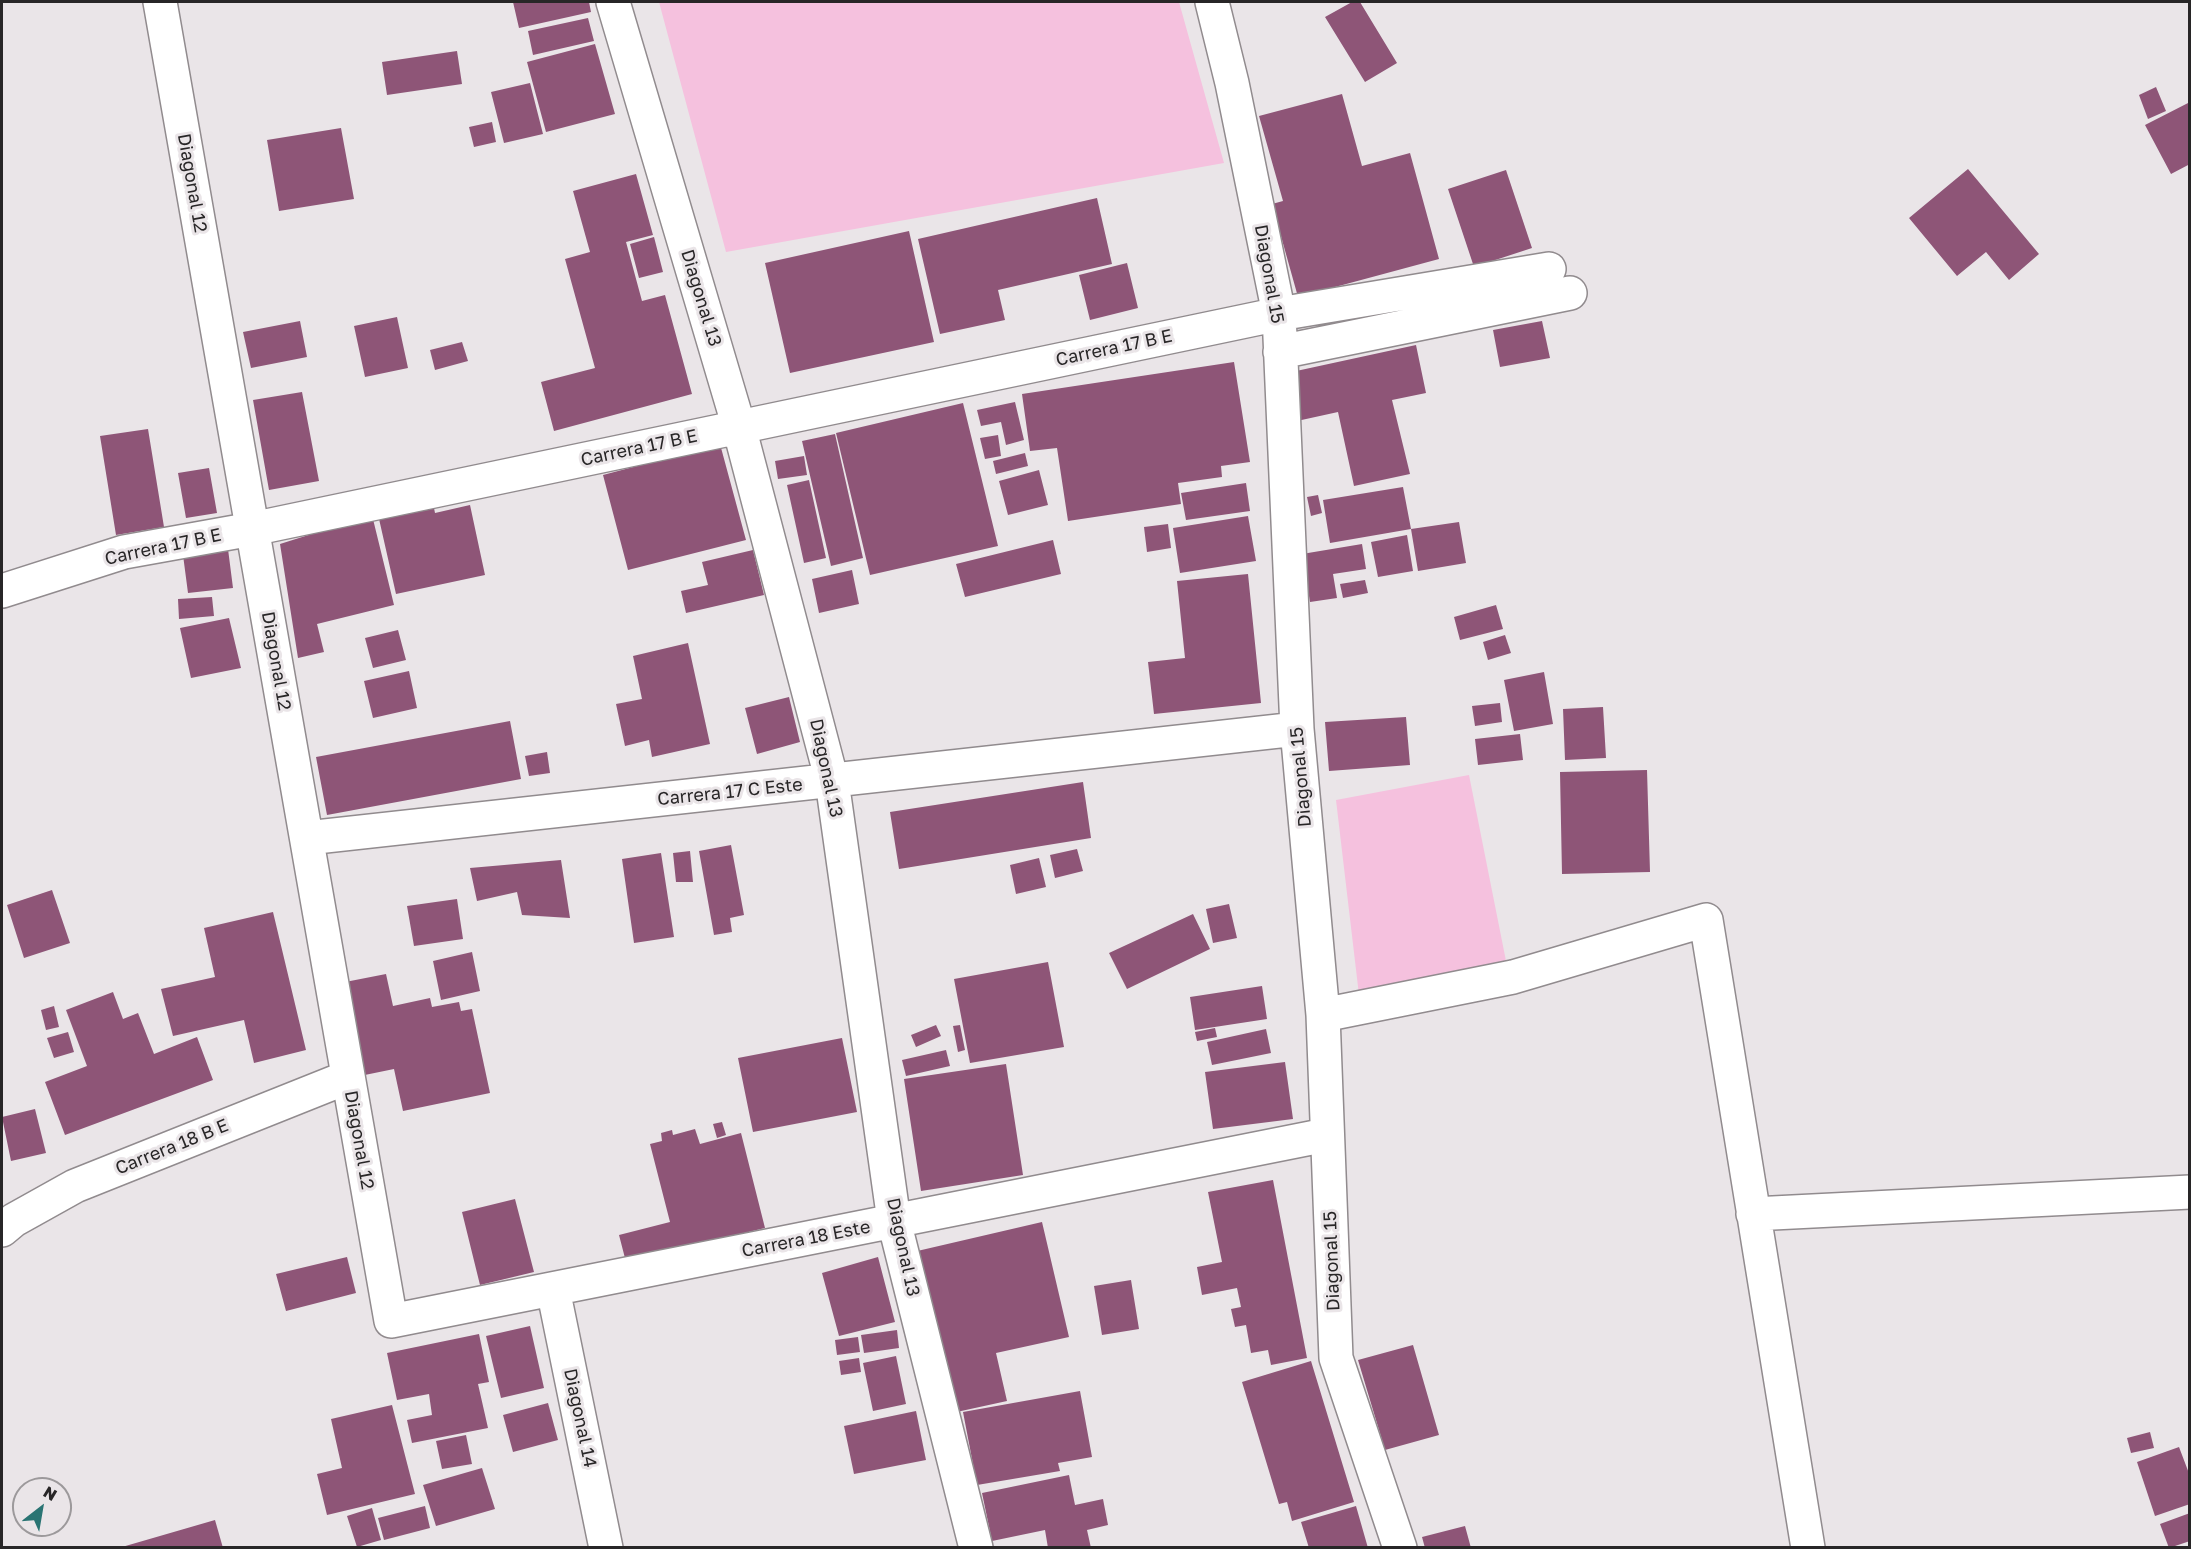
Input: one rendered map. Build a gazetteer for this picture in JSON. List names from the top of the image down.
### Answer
{
  "streets": {
    "street": [
      "Diagonal 12",
      "Diagonal 15",
      "Diagonal 13",
      "Carrera 17 B E",
      "Carrera 17 C Este",
      "Carrera 18 B E",
      "Carrera 18 Este",
      "Diagonal 14"
    ]
  },
  "crossings": [
    ["Diagonal 12", "Carrera 17 B E"],
    ["Diagonal 12", "Carrera 17 C Este"],
    ["Diagonal 12", "Carrera 18 B E"],
    ["Diagonal 12", "Carrera 18 Este"],
    ["Diagonal 15", "Carrera 17 B E"],
    ["Diagonal 15", "Carrera 17 C Este"],
    ["Diagonal 15", "Carrera 18 Este"],
    ["Diagonal 13", "Carrera 17 B E"],
    ["Diagonal 13", "Carrera 17 C Este"],
    ["Diagonal 13", "Carrera 18 Este"],
    ["Carrera 18 Este", "Diagonal 14"]
  ],
  "north": "top right"
}
